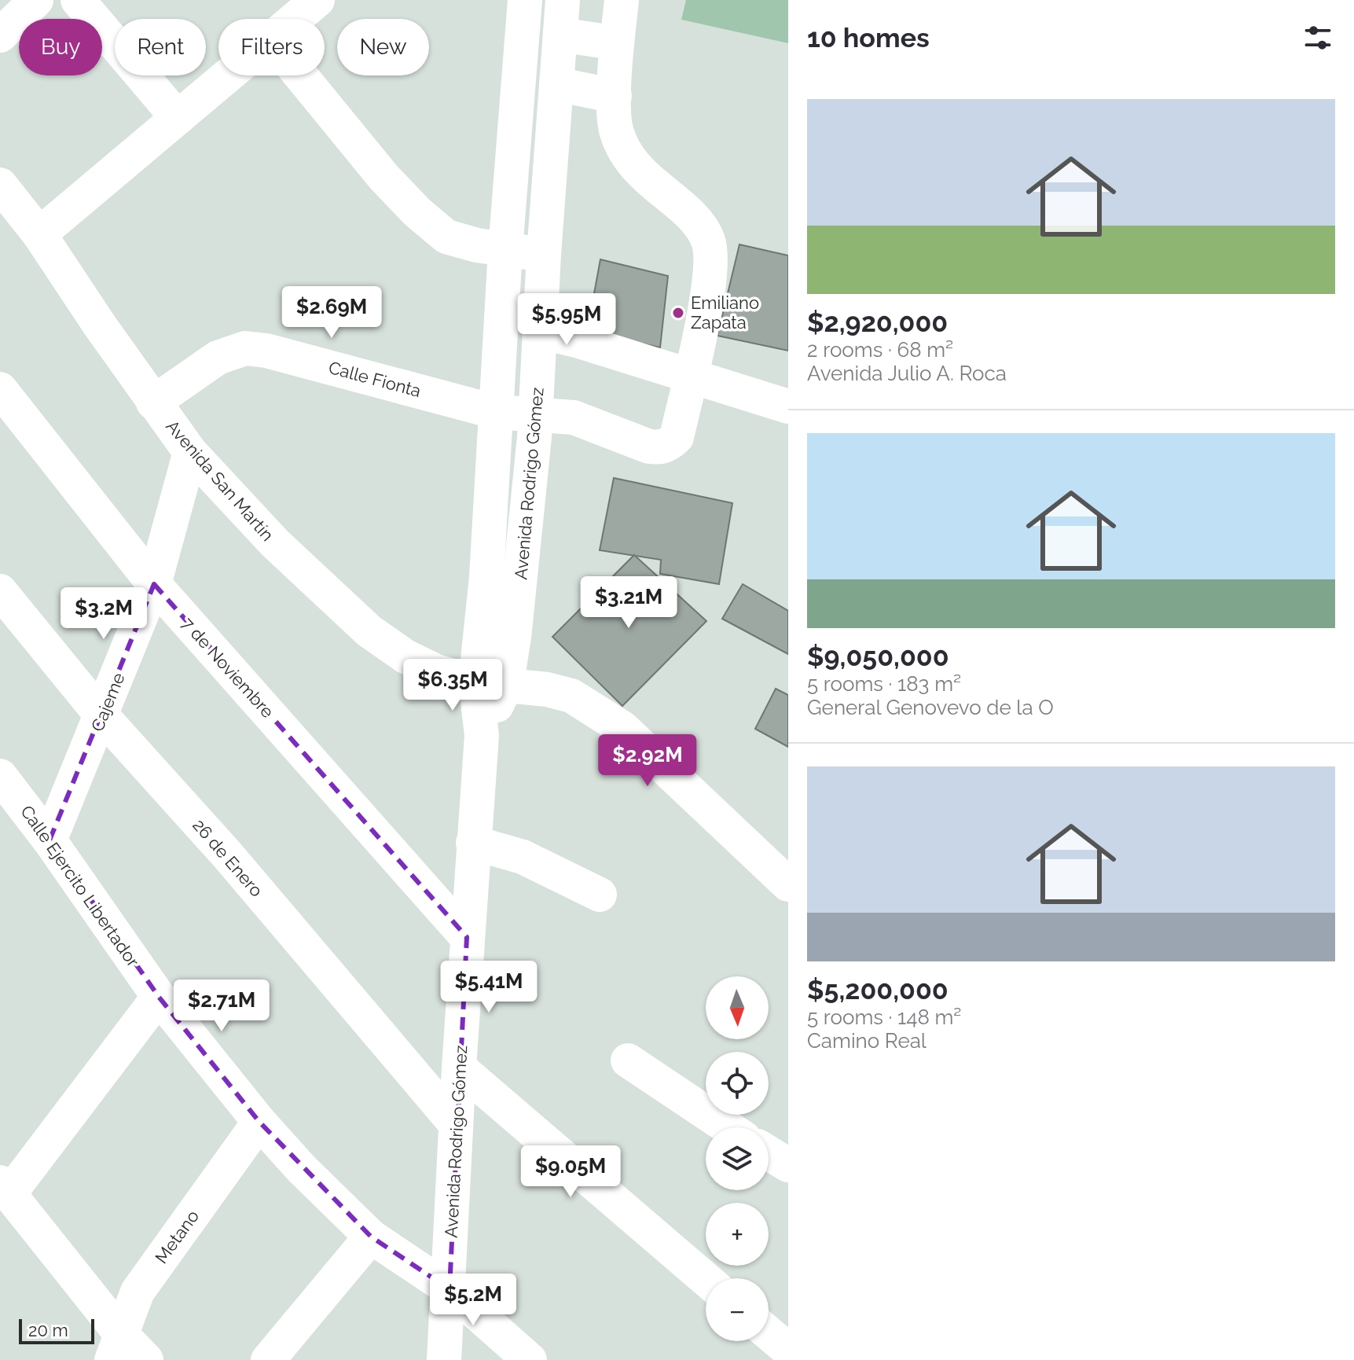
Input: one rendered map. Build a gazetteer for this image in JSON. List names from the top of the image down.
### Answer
{
  "streets": {
    "street": [
      "Calle Fionta",
      "Avenida San Martín",
      "Avenida Rodrigo Gómez",
      "7 de Noviembre",
      "Cajeme",
      "26 de Enero",
      "Calle Ejercito Libertador",
      "Metano"
    ]
  },
  "crossings": [
    ["Calle Fionta", "Avenida San Martín"],
    ["Calle Fionta", "Avenida Rodrigo Gómez"],
    ["Avenida San Martín", "Avenida Rodrigo Gómez"],
    ["Avenida San Martín", "Cajeme"],
    ["Avenida Rodrigo Gómez", "7 de Noviembre"],
    ["Avenida Rodrigo Gómez", "26 de Enero"],
    ["Avenida Rodrigo Gómez", "Calle Ejercito Libertador"],
    ["7 de Noviembre", "Cajeme"],
    ["Cajeme", "26 de Enero"],
    ["Cajeme", "Calle Ejercito Libertador"],
    ["Calle Ejercito Libertador", "Metano"]
  ],
  "places": ["Emiliano Zapata"],
  "scale_bar": "20 m",
  "north": "bottom",
  "page": {
    "heading": "10 homes",
    "chip": [
      "Buy",
      "Rent",
      "Filters",
      "New"
    ],
    "list": [
      {
        "name": "$2,920,000",
        "note": "2 rooms · 68 m² · Avenida Julio A. Roca"
      },
      {
        "name": "$9,050,000",
        "note": "5 rooms · 183 m² · General Genovevo de la O"
      },
      {
        "name": "$5,200,000",
        "note": "5 rooms · 148 m² · Camino Real"
      }
    ],
    "price": [
      "$2.69M",
      "$5.95M",
      "$3.21M",
      "$3.2M",
      "$6.35M",
      "$2.92M",
      "$5.41M",
      "$2.71M",
      "$9.05M",
      "$5.2M"
    ],
    "map_buttons": ["+", "−"],
    "scale": "20 m"
  }
}
